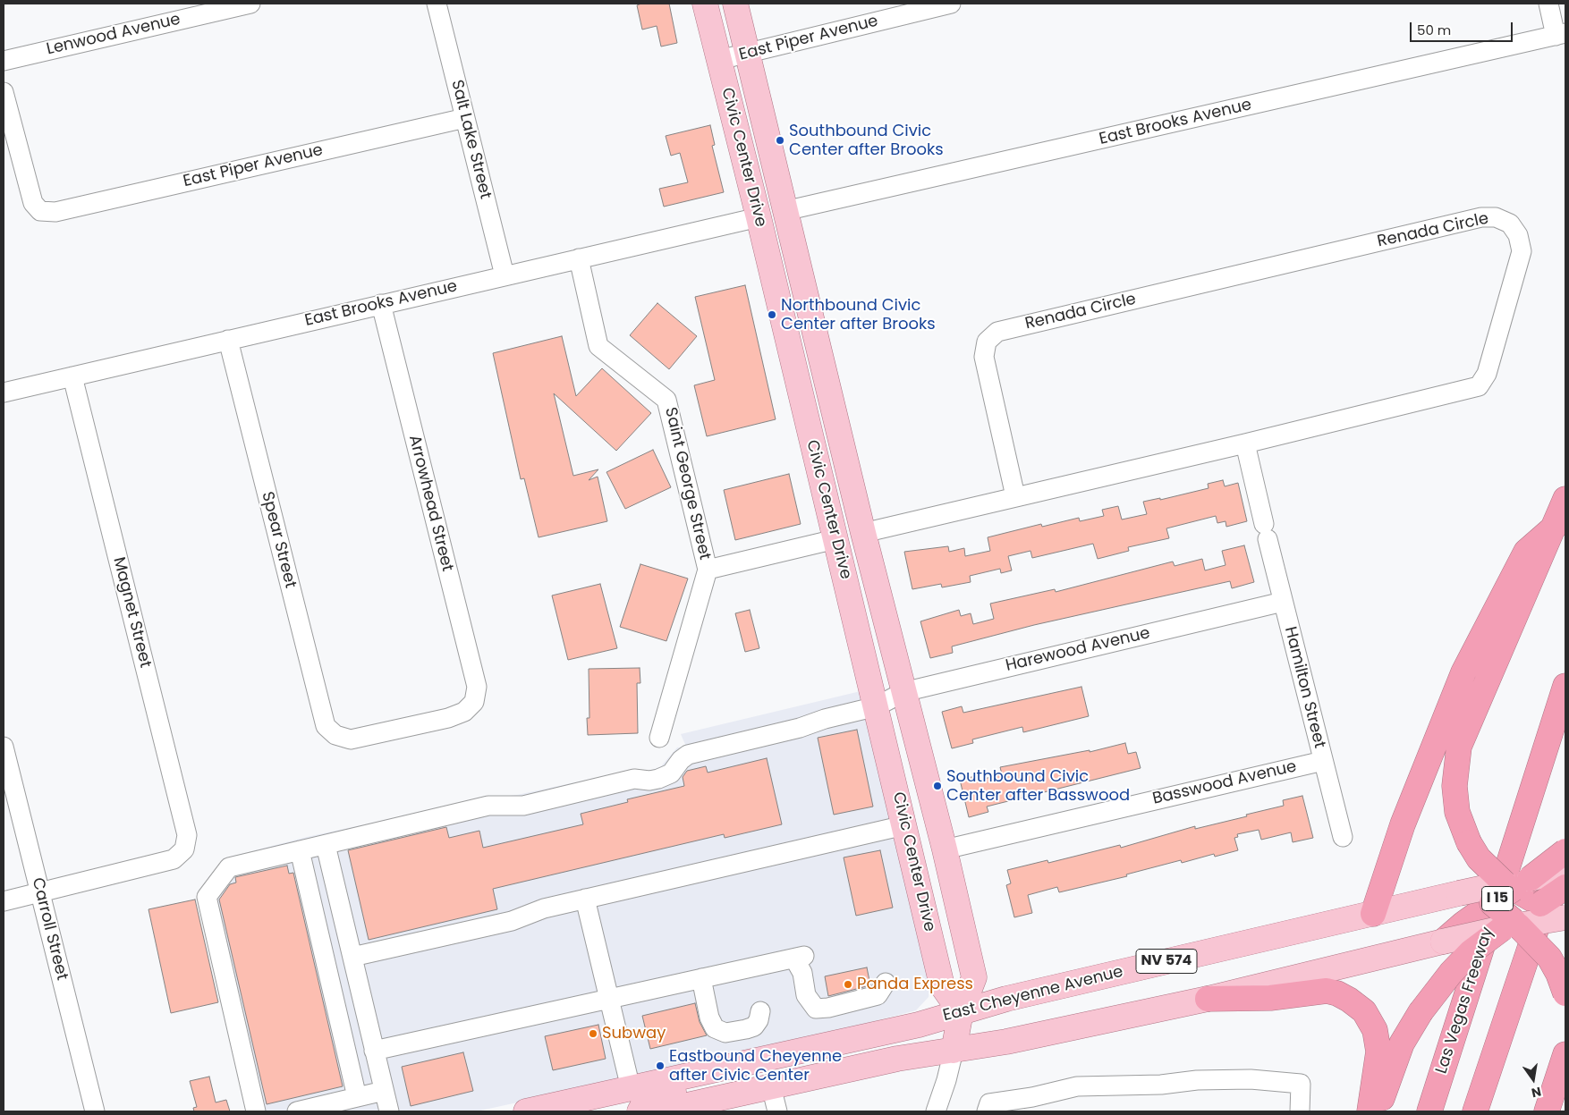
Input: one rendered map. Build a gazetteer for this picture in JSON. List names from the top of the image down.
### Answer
{
  "streets": {
    "highway": ["I 15", "Las Vegas Freeway"],
    "main road": ["Civic Center Drive", "NV 574", "East Cheyenne Avenue"],
    "street": [
      "Lenwood Avenue",
      "East Piper Avenue",
      "East Brooks Avenue",
      "Salt Lake Street",
      "Renada Circle",
      "Saint George Street",
      "Arrowhead Street",
      "Spear Street",
      "Magnet Street",
      "Harewood Avenue",
      "Hamilton Street",
      "Basswood Avenue",
      "Carroll Street"
    ]
  },
  "crossings": [
    ["East Piper Avenue", "Salt Lake Street"],
    ["East Piper Avenue", "Civic Center Drive"],
    ["East Brooks Avenue", "Salt Lake Street"],
    ["East Brooks Avenue", "Civic Center Drive"],
    ["East Brooks Avenue", "Saint George Street"],
    ["East Brooks Avenue", "Arrowhead Street"],
    ["East Brooks Avenue", "Spear Street"],
    ["East Brooks Avenue", "Magnet Street"],
    ["Civic Center Drive", "Renada Circle"],
    ["Civic Center Drive", "Harewood Avenue"],
    ["Civic Center Drive", "Basswood Avenue"],
    ["Civic Center Drive", "East Cheyenne Avenue"],
    ["Renada Circle", "Hamilton Street"],
    ["Arrowhead Street", "Spear Street"],
    ["Magnet Street", "Carroll Street"],
    ["Harewood Avenue", "Hamilton Street"],
    ["Hamilton Street", "Basswood Avenue"]
  ],
  "places": [
    "Southbound Civic Center after Brooks",
    "Northbound Civic Center after Brooks",
    "Southbound Civic Center after Basswood",
    "Panda Express",
    "Subway",
    "Eastbound Cheyenne after Civic Center"
  ],
  "scale_bar": "50 m",
  "north": "bottom"
}
